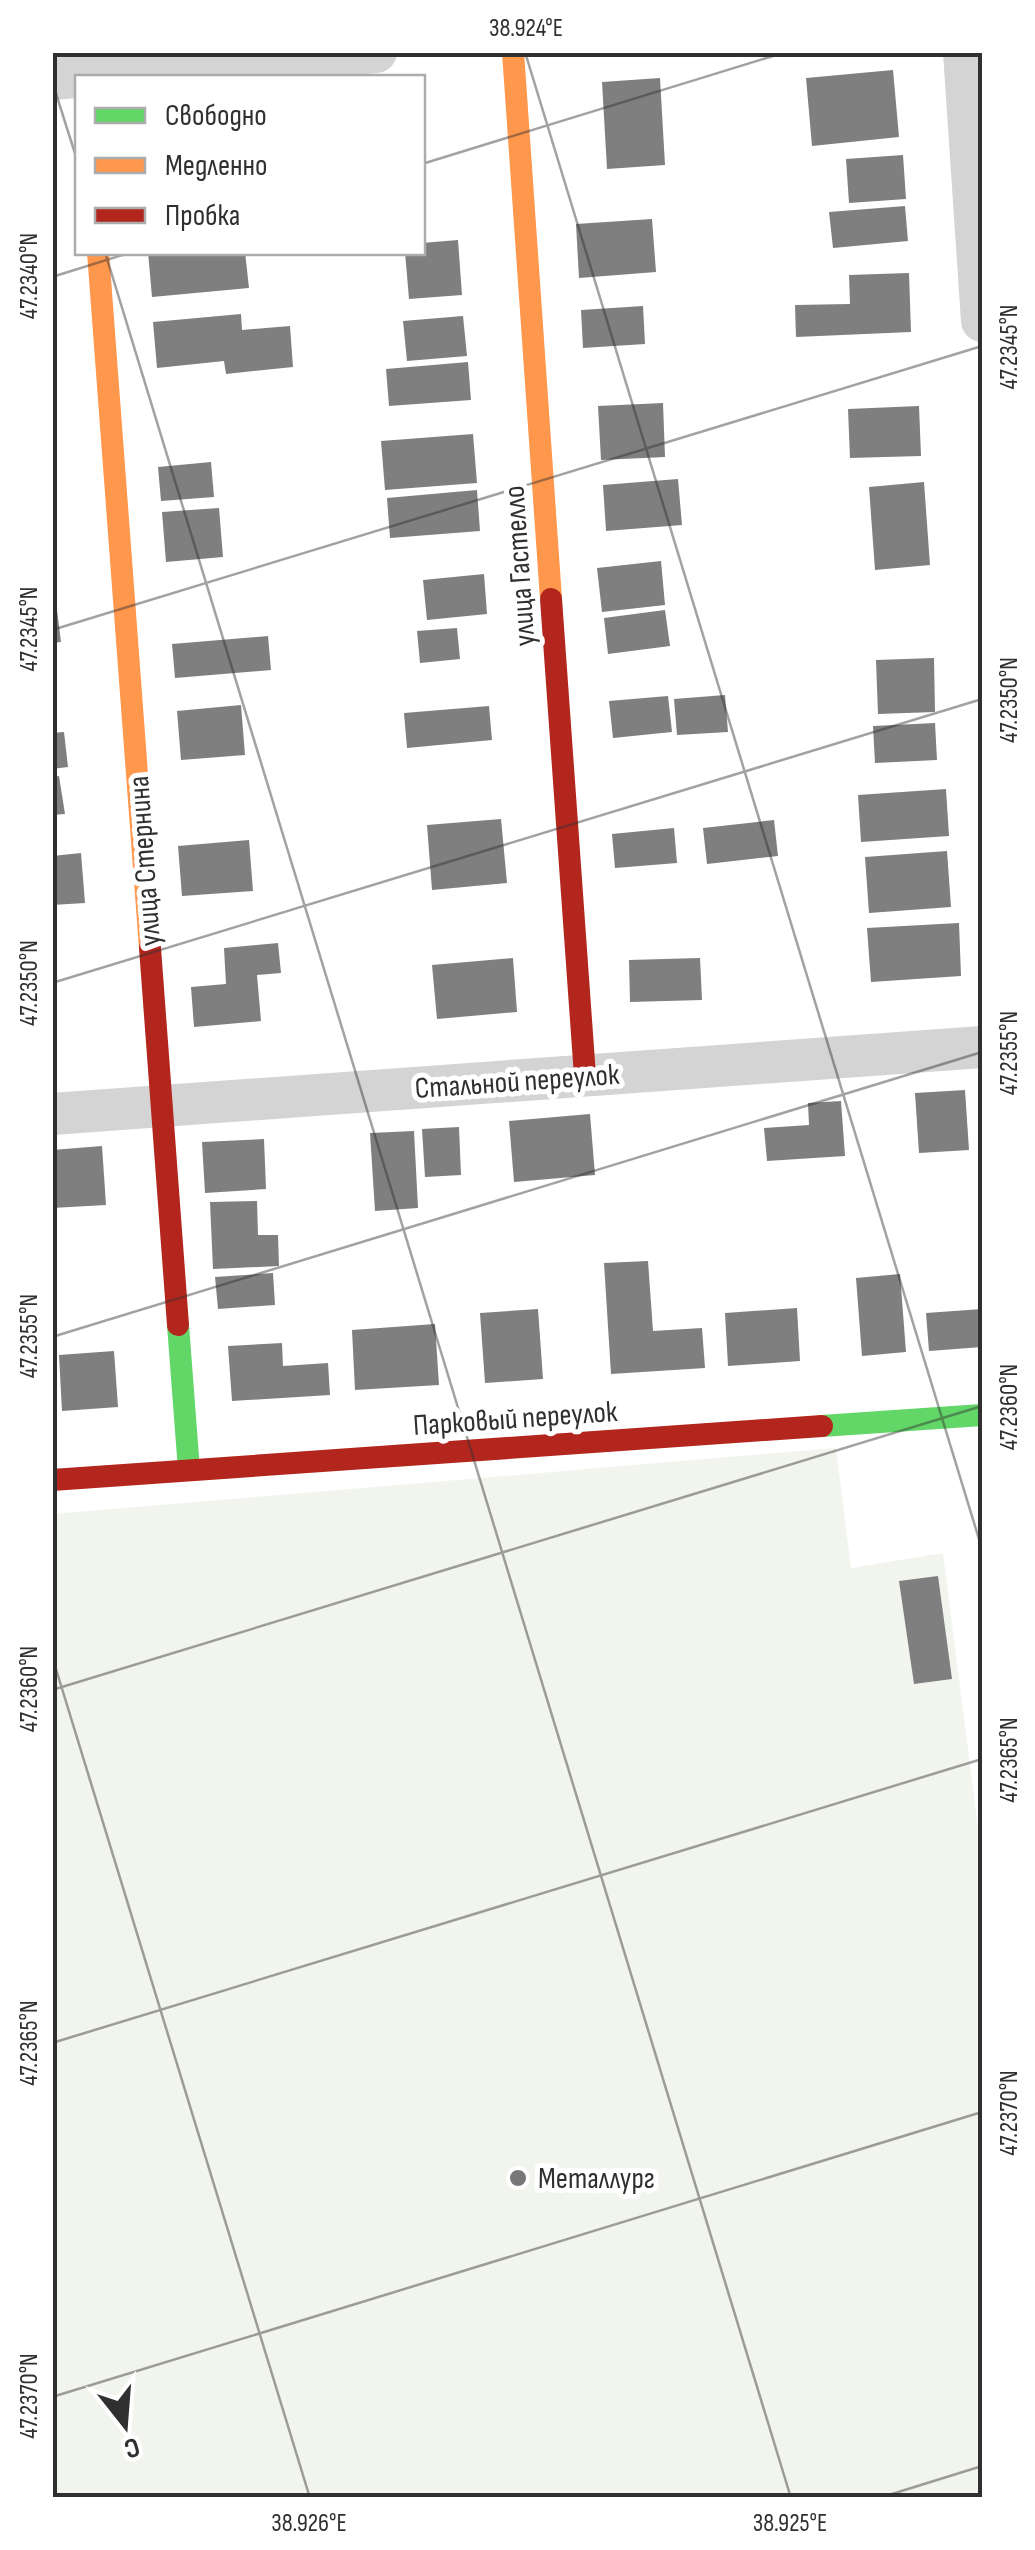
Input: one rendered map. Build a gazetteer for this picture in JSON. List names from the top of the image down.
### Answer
{
  "streets": {
    "street": [
      "улица Гастелло",
      "улица Стернина",
      "Стальной переулок",
      "Парковый переулок"
    ]
  },
  "crossings": [
    ["улица Гастелло", "Стальной переулок"],
    ["улица Стернина", "Стальной переулок"],
    ["улица Стернина", "Парковый переулок"]
  ],
  "places": ["Металлург"],
  "legend": ["Свободно", "Медленно", "Пробка"],
  "north": "bottom",
  "coordinates": [
    "38.924°E",
    "47.2340°N",
    "47.2345°N",
    "47.2350°N",
    "47.2355°N",
    "47.2360°N",
    "47.2365°N",
    "47.2370°N",
    "38.926°E",
    "38.925°E"
  ]
}
